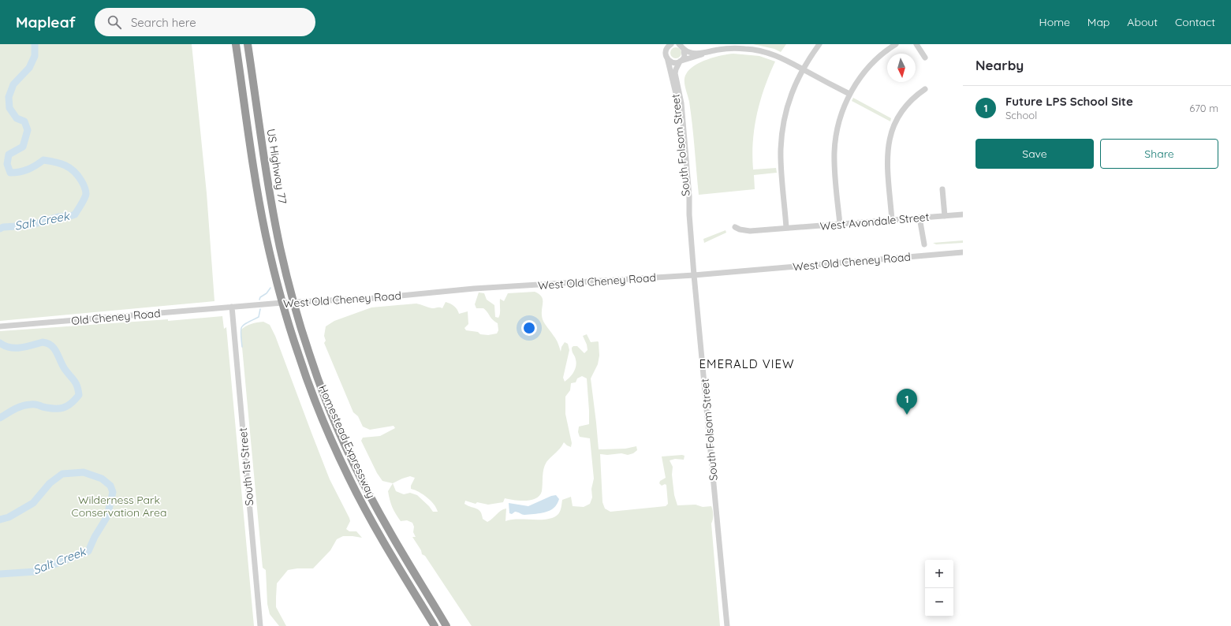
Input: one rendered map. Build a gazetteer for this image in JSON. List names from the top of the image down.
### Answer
{
  "streets": {
    "highway": ["US Highway 77", "Homestead Expressway"],
    "street": [
      "South Folsom Street",
      "West Avondale Street",
      "West Old Cheney Road",
      "Old Cheney Road",
      "South 1st Street"
    ]
  },
  "crossings": [
    ["South Folsom Street", "West Old Cheney Road"],
    ["US Highway 77", "Homestead Expressway"],
    ["West Old Cheney Road", "Old Cheney Road"],
    ["West Old Cheney Road", "Homestead Expressway"],
    ["West Old Cheney Road", "South 1st Street"],
    ["Old Cheney Road", "South 1st Street"]
  ],
  "districts": ["EMERALD VIEW"],
  "water": ["Salt Creek"],
  "parks": ["Wilderness Park Conservation Area"],
  "north": "bottom",
  "page": {
    "header": "Mapleaf",
    "search": "Search here",
    "nav": [
      "Home",
      "Map",
      "About",
      "Contact"
    ],
    "heading": "Nearby",
    "list": [
      {
        "mark": "1",
        "name": "Future LPS School Site",
        "note": "School",
        "value": "670 m"
      }
    ],
    "buttons": ["Save", "Share"],
    "pins": "1",
    "map_buttons": ["+", "−"]
  }
}
